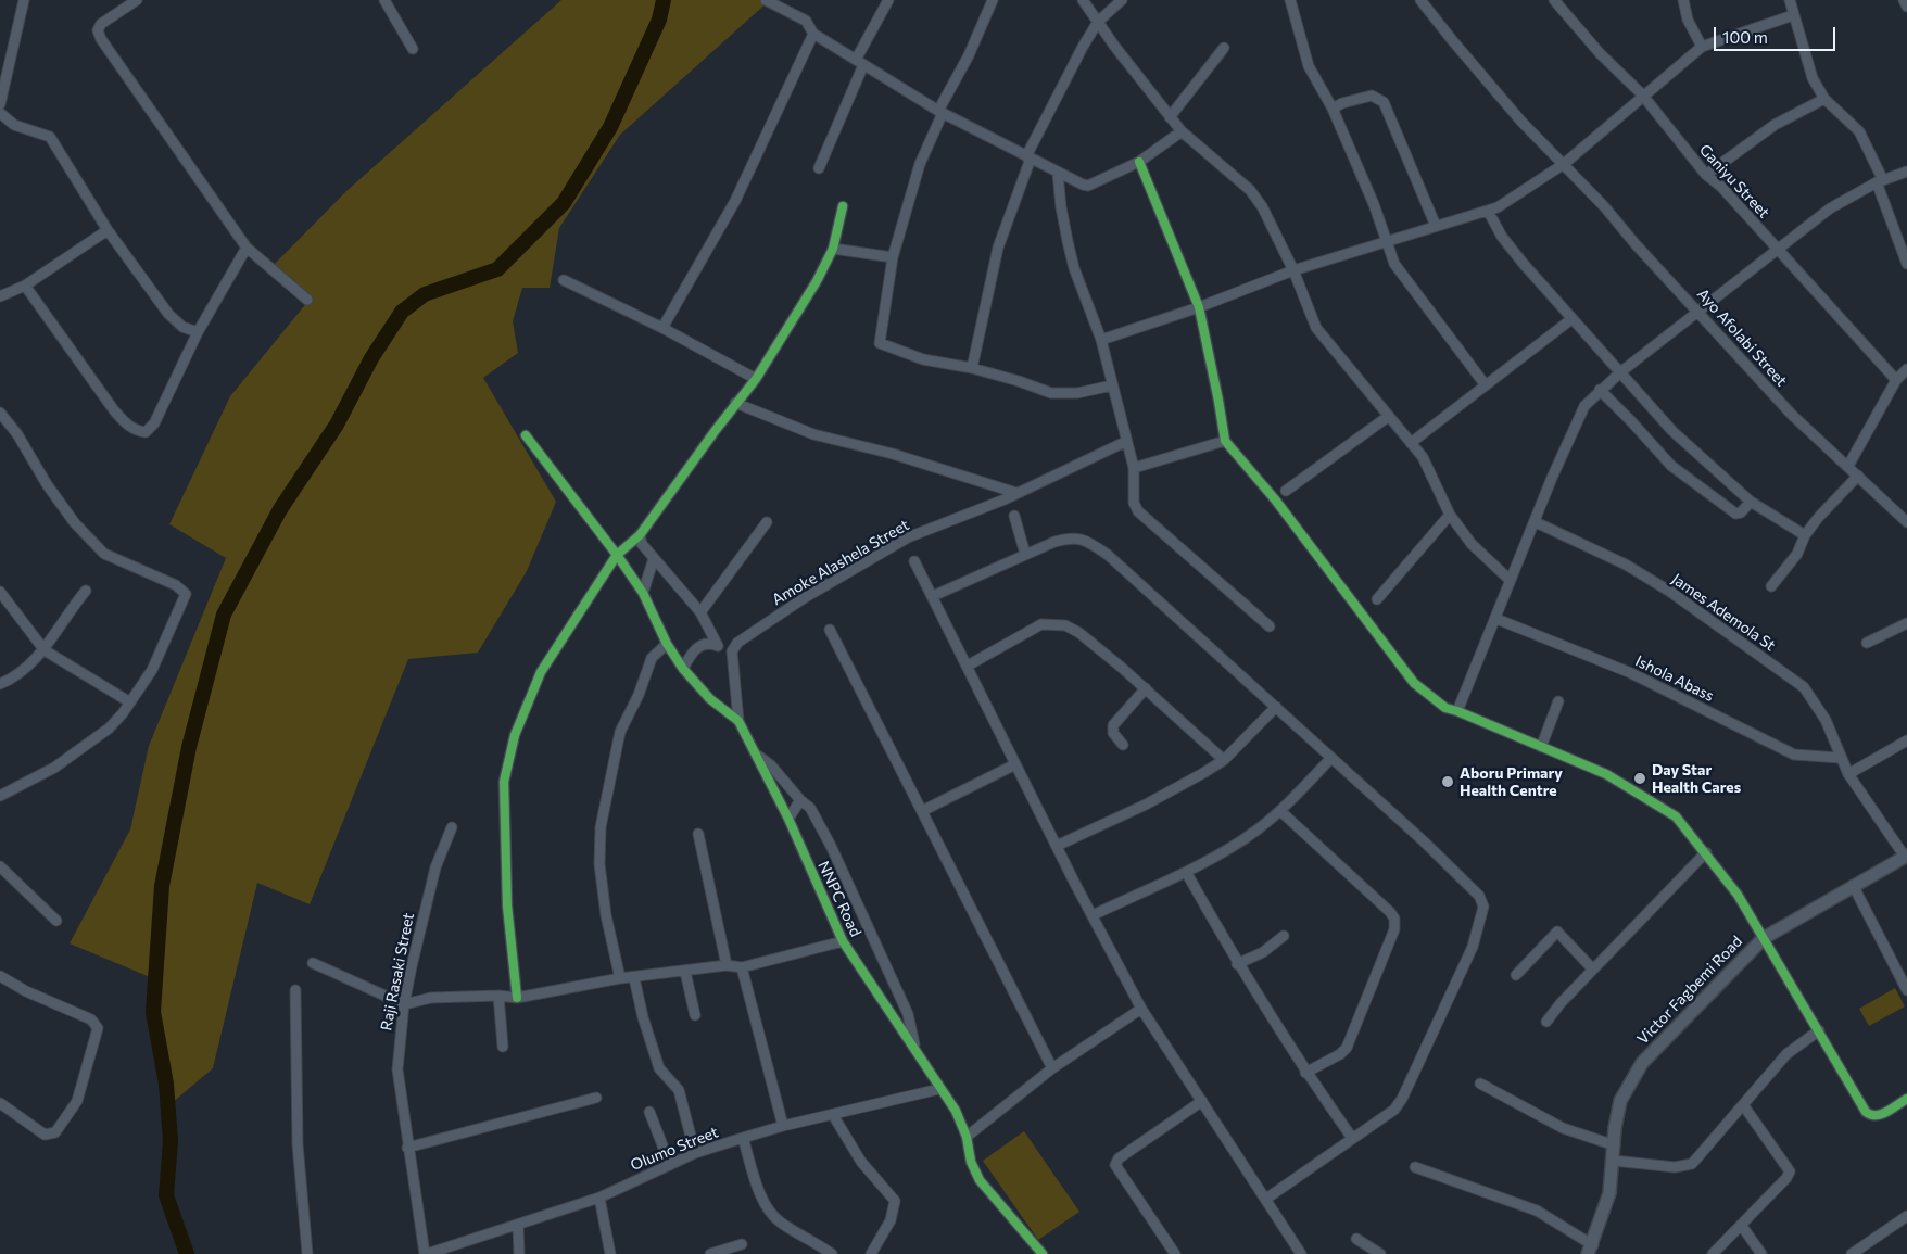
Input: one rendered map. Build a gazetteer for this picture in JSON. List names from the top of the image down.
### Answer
{
  "streets": {
    "street": [
      "Ganiyu Street",
      "Ayo Afolabi Street",
      "Amoke Alashela Street",
      "James Ademola St",
      "Ishola Abass",
      "NNPC Road",
      "Raji Rasaki Street",
      "Victor Fagbemi Road",
      "Olumo Street"
    ]
  },
  "crossings": [
    ["James Ademola St", "Ishola Abass"],
    ["James Ademola St", "Victor Fagbemi Road"],
    ["NNPC Road", "Olumo Street"],
    ["Raji Rasaki Street", "Olumo Street"]
  ],
  "places": ["Day Star Health Cares", "Aboru Primary Health Centre"],
  "scale_bar": "100 m"
}
